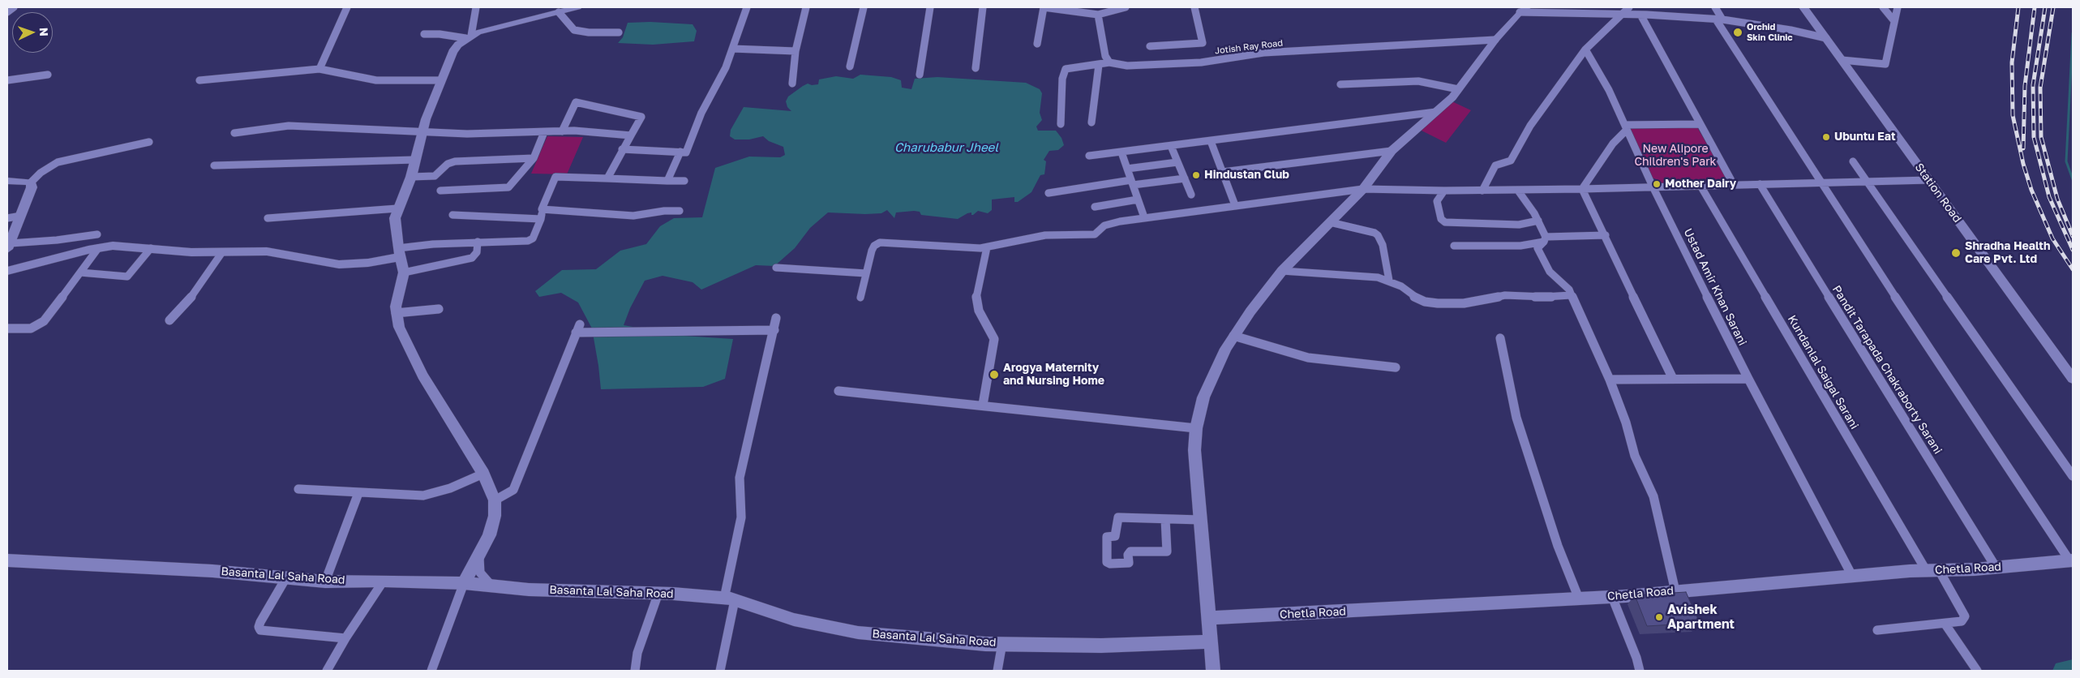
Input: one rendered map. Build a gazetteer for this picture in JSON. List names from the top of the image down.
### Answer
{
  "streets": {
    "main road": ["Station Road", "Chetla Road", "Basanta Lal Saha Road"],
    "street": [
      "Jotish Ray Road",
      "Ustad Amir Khan Sarani",
      "Pandit Tarapada Chakraborty Sarani",
      "Kundanlal Saigal Sarani"
    ]
  },
  "crossings": [
    ["Ustad Amir Khan Sarani", "Chetla Road"],
    ["Pandit Tarapada Chakraborty Sarani", "Chetla Road"],
    ["Kundanlal Saigal Sarani", "Chetla Road"]
  ],
  "water": ["Charubabur Jheel"],
  "parks": ["New Alipore Children's Park"],
  "places": [
    "Orchid Skin Clinic",
    "Ubuntu Eat",
    "Hindustan Club",
    "Mother Dairy",
    "Shradha Health Care Pvt. Ltd",
    "Arogya Maternity and Nursing Home",
    "Avishek Apartment"
  ],
  "north": "right"
}
